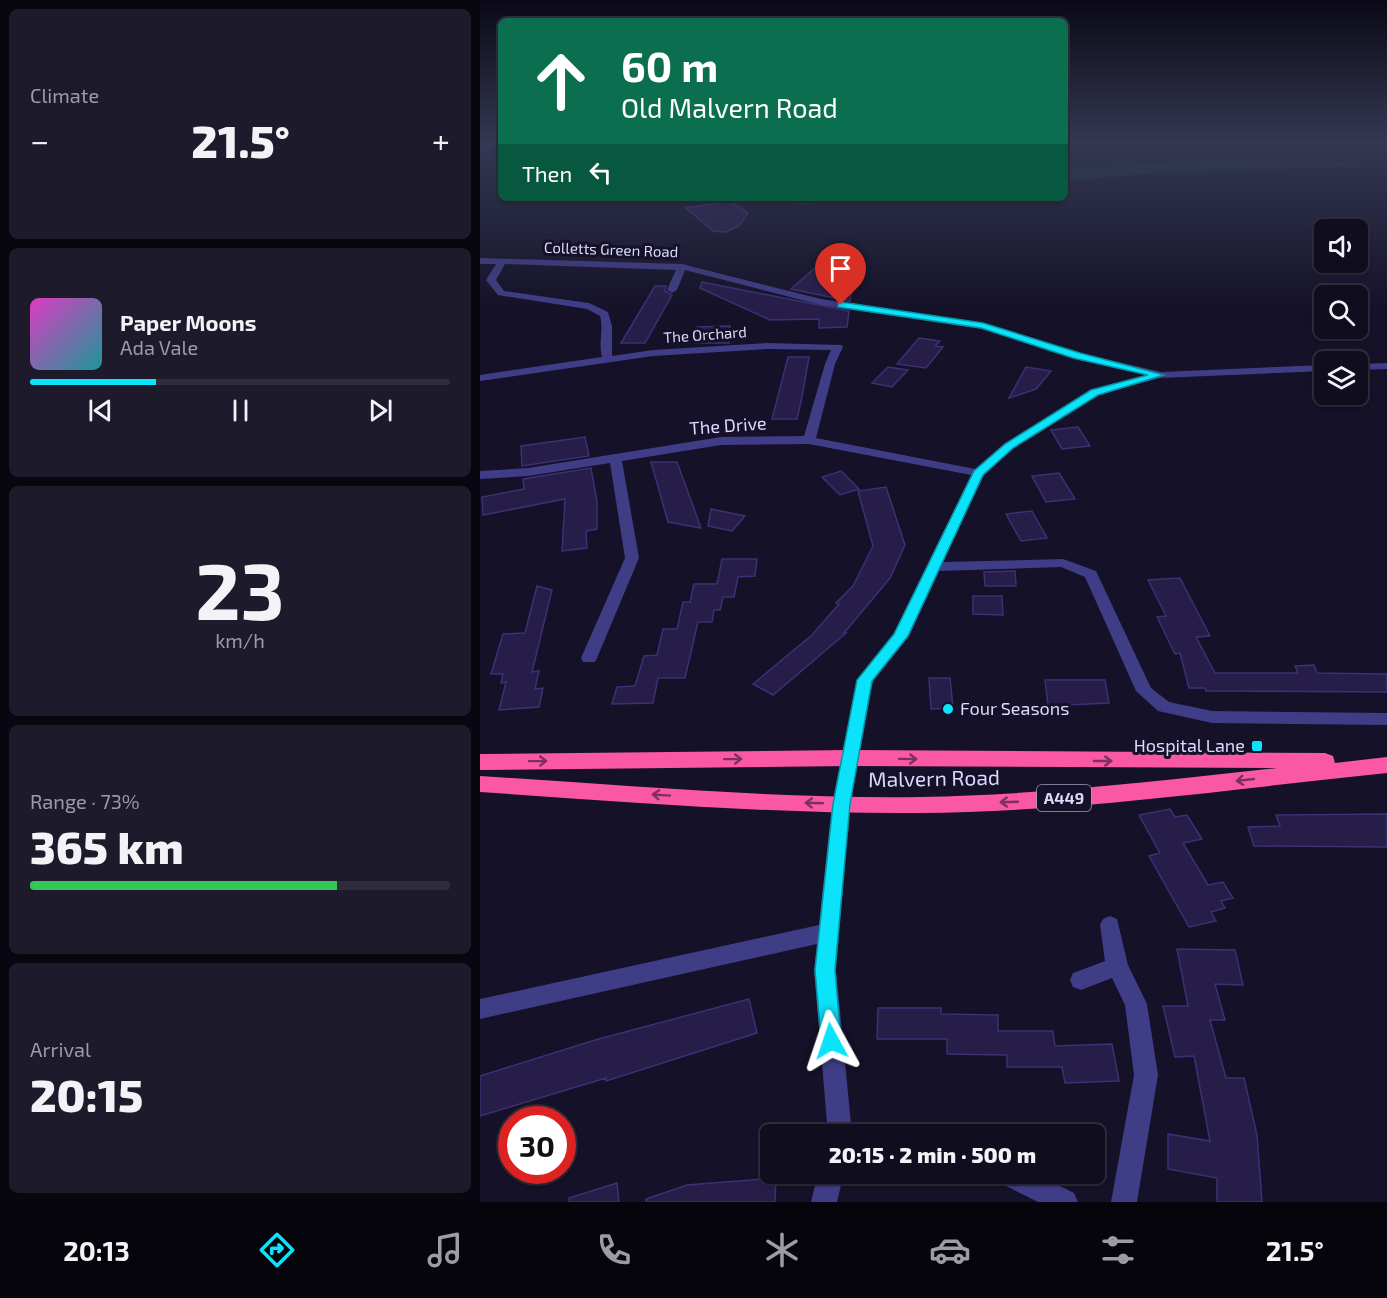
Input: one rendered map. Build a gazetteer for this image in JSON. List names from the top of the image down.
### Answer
{
  "streets": {
    "highway": ["Malvern Road", "A449"],
    "street": ["Colletts Green Road", "The Orchard", "The Drive"]
  },
  "crossings": [
    ["The Orchard", "The Drive"]
  ],
  "places": {
    "other": ["Four Seasons"],
    "transit": ["Hospital Lane"]
  },
  "page": {
    "tile": [
      "Climate",
      ["23", "km/h"],
      ["Range · 73%", "365 km"],
      ["Arrival", "20:15"]
    ],
    "turn": ["60 m", "Old Malvern Road"],
    "heat": ["−", "21.5°", "+"],
    "then": "Then",
    "song": ["Paper Moons", "Ada Vale"],
    "limit": "30",
    "trip": "20:15 · 2 min · 500 m",
    "tabs": ["20:13", "21.5°"]
  }
}
